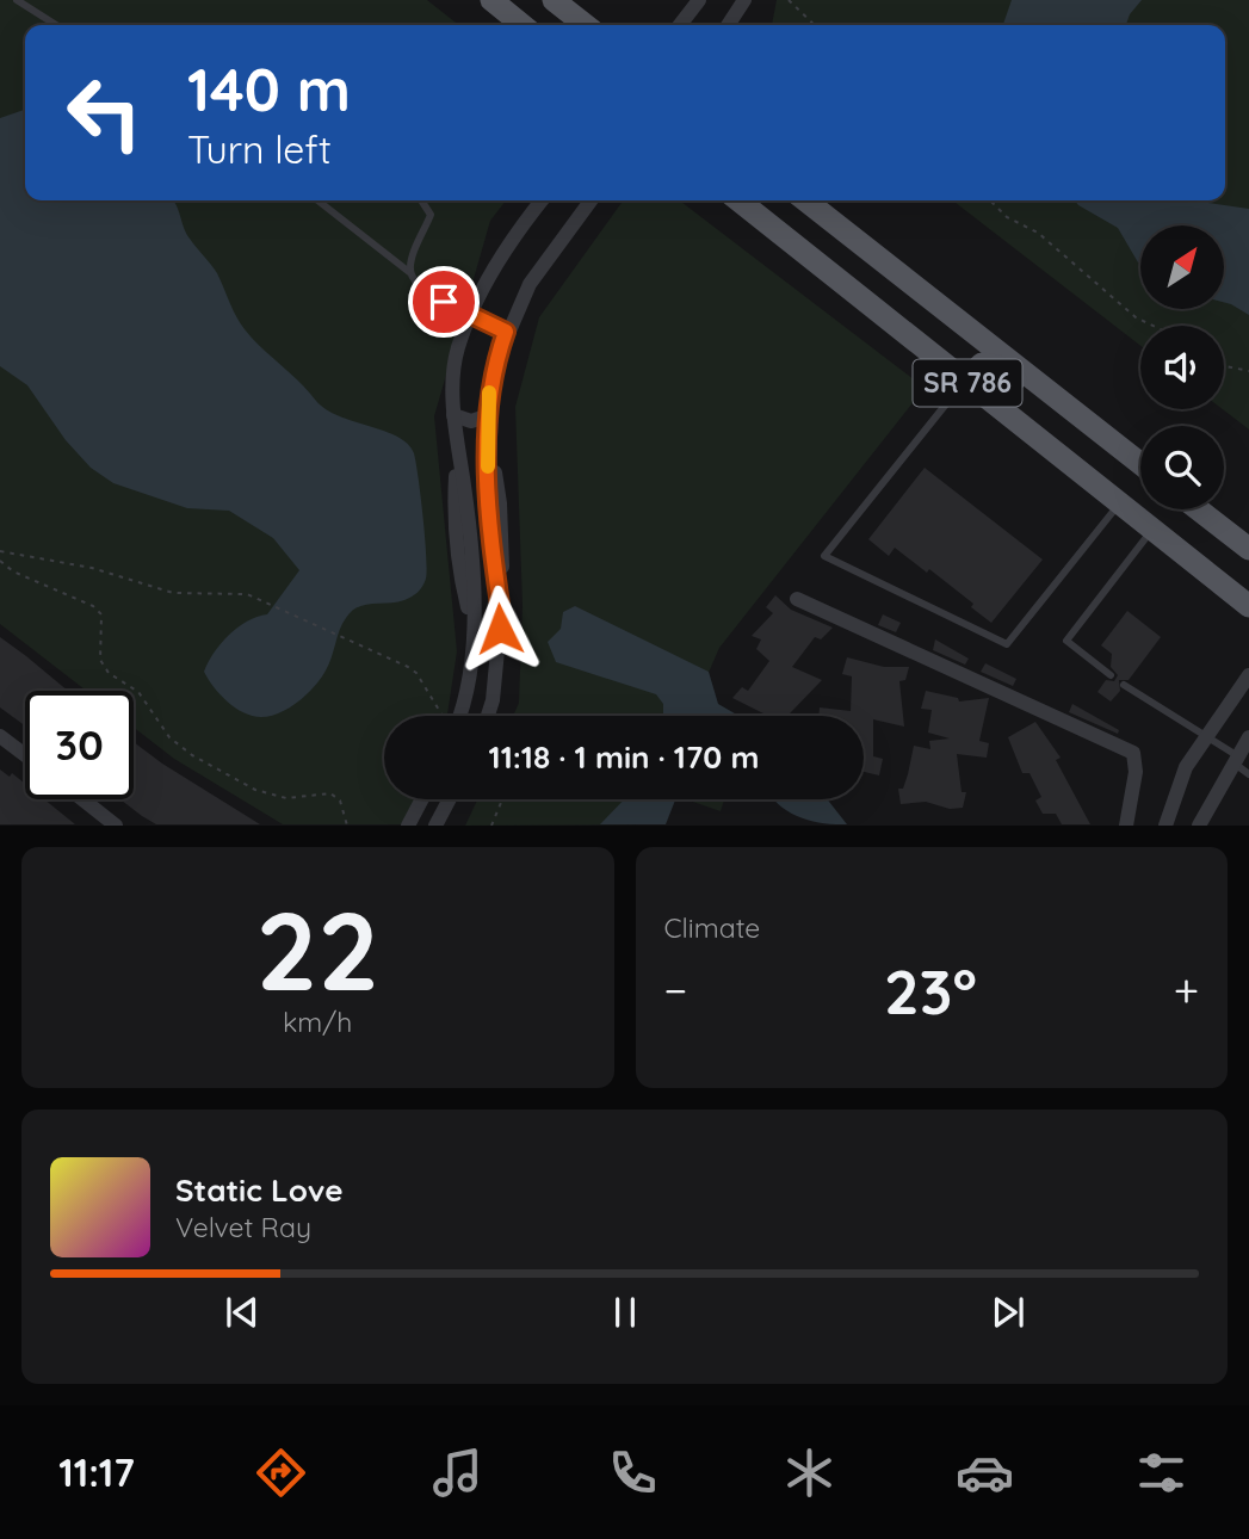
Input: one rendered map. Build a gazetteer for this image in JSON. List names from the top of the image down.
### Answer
{
  "streets": {
    "main road": ["SR 786"]
  },
  "north": "top right",
  "page": {
    "turn": ["140 m", "Turn left"],
    "limit": "30",
    "trip": "11:18 · 1 min · 170 m",
    "tile": [
      ["22", "km/h"],
      "Climate"
    ],
    "heat": ["−", "23°", "+"],
    "song": ["Static Love", "Velvet Ray"],
    "tabs": "11:17"
  }
}
